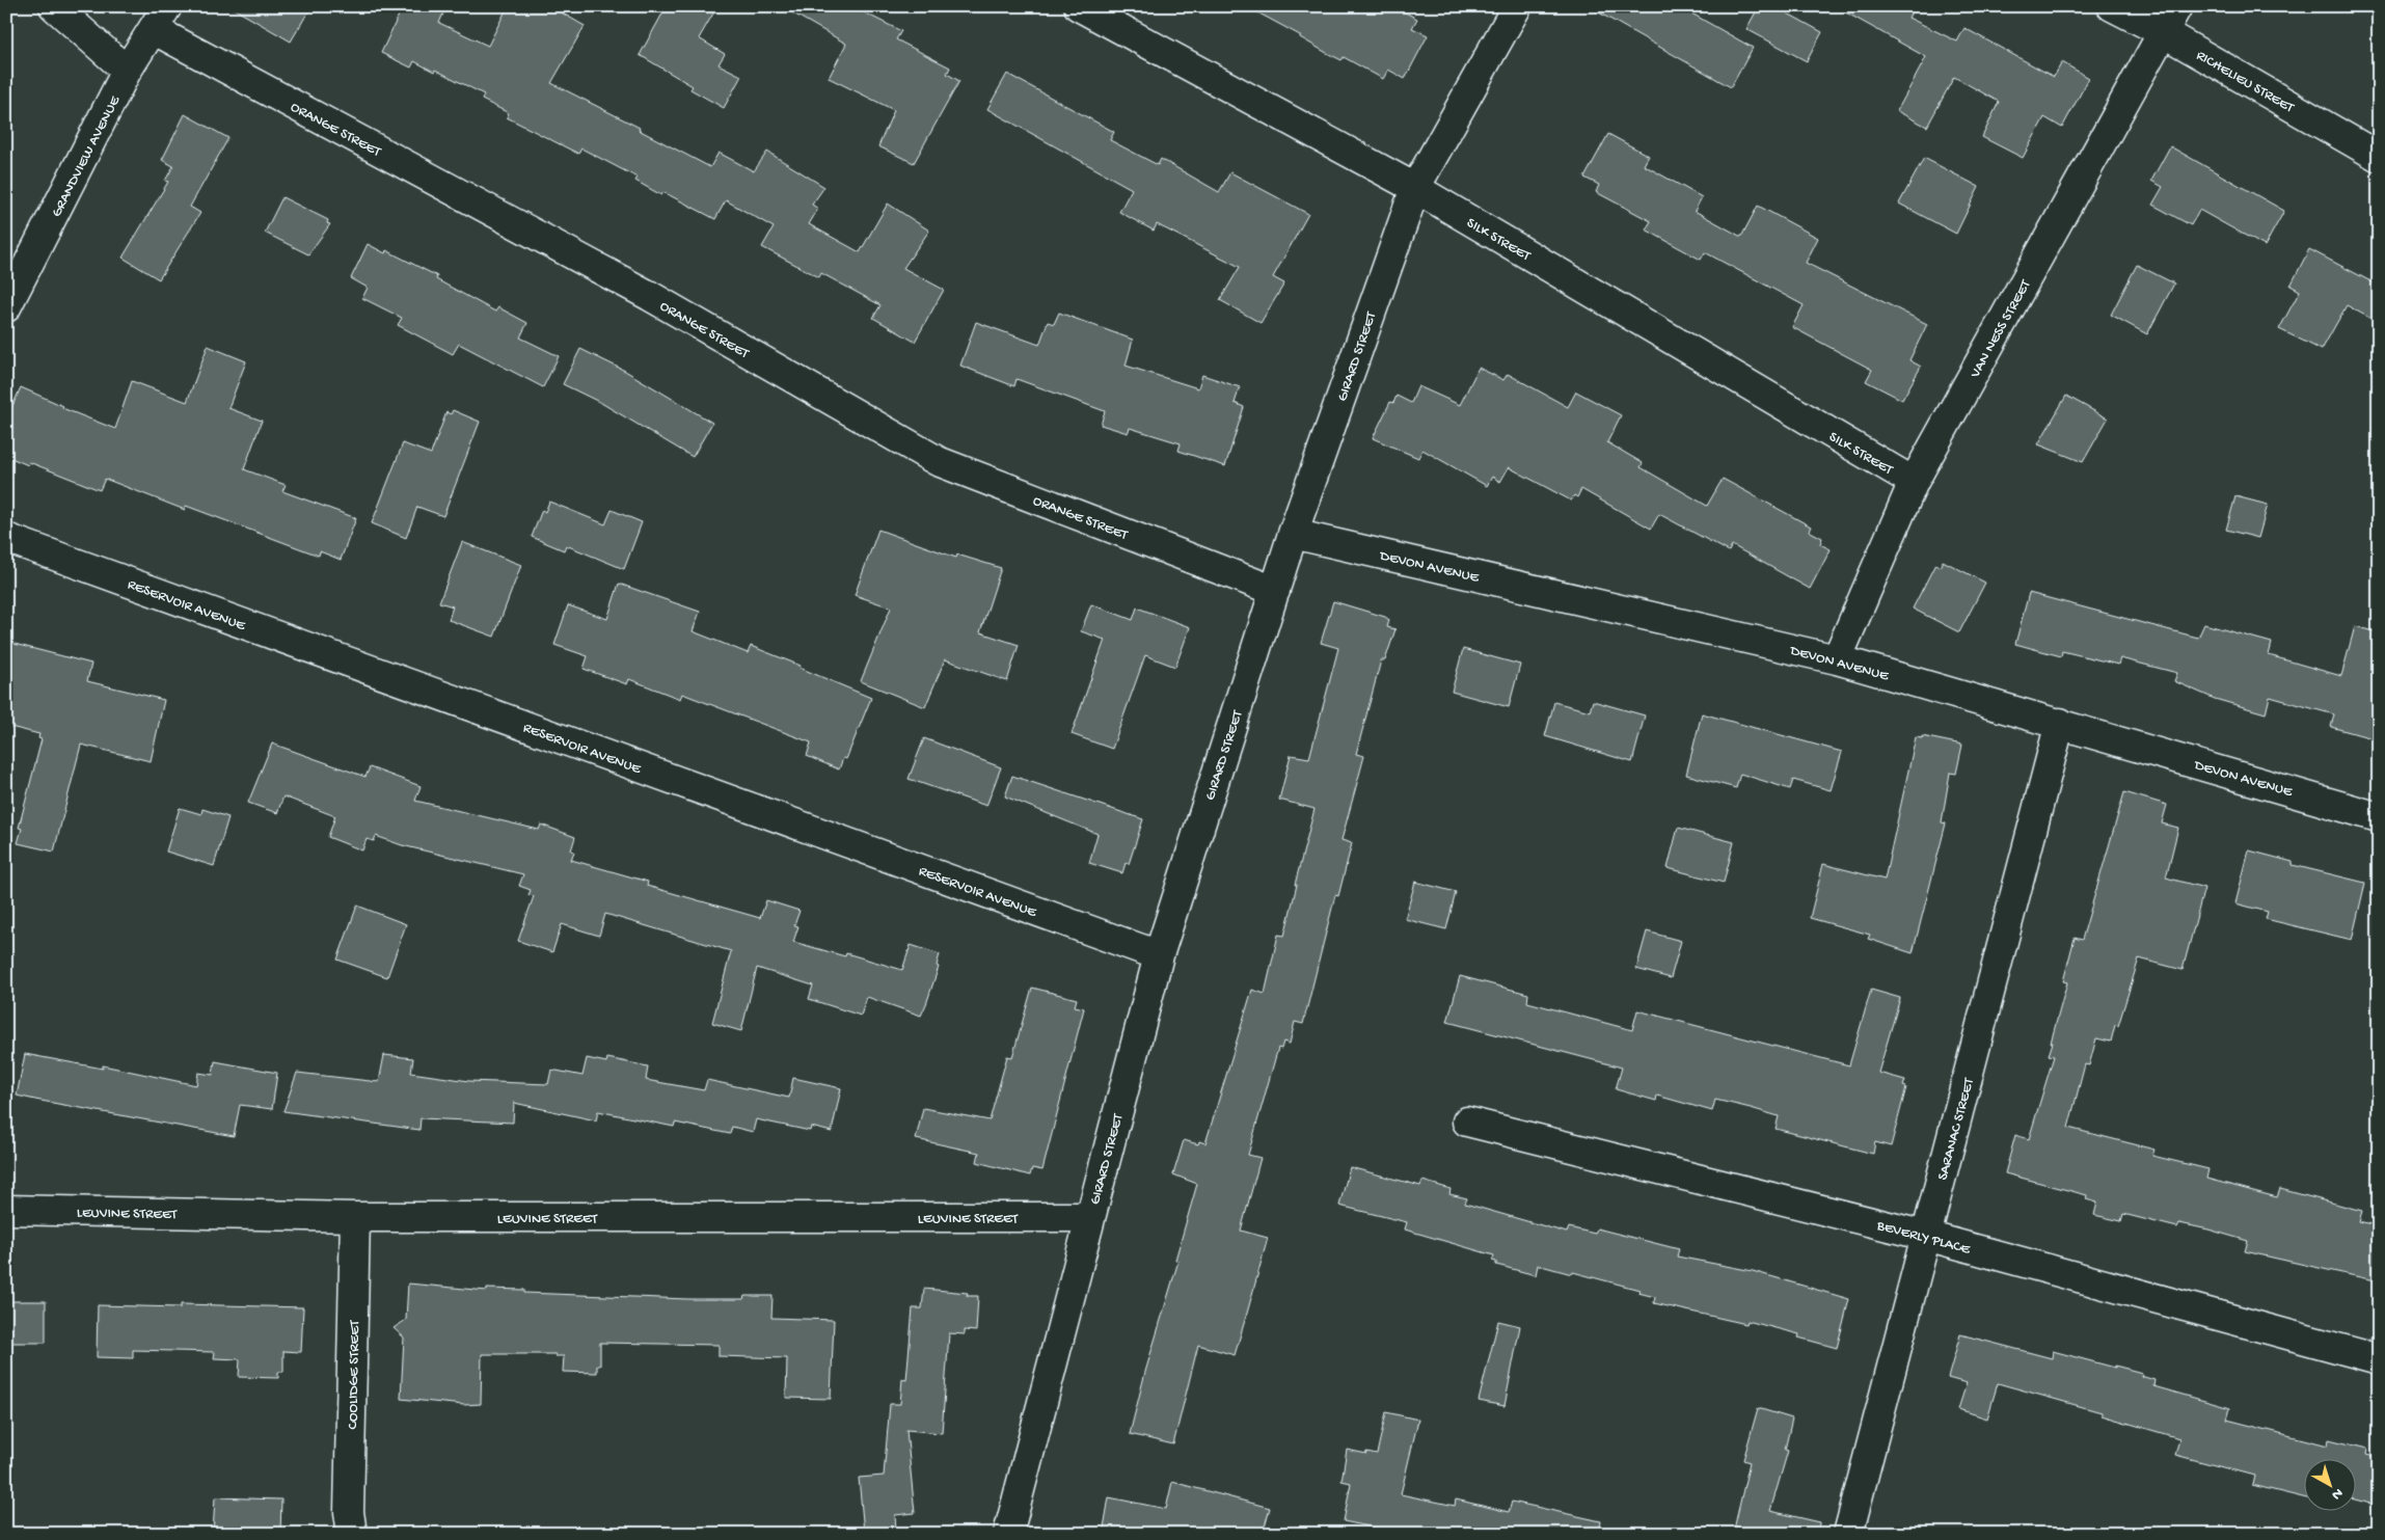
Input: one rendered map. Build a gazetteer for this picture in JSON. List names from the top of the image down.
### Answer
{
  "streets": {
    "street": [
      "RICHELIEU STREET",
      "ORANGE STREET",
      "GRANDVIEW AVENUE",
      "SILK STREET",
      "VAN NESS STREET",
      "GIRARD STREET",
      "DEVON AVENUE",
      "RESERVOIR AVENUE",
      "SARANAC STREET",
      "LEUVINE STREET",
      "BEVERLY PLACE",
      "COOLIDGE STREET"
    ]
  },
  "crossings": [
    ["RICHELIEU STREET", "VAN NESS STREET"],
    ["ORANGE STREET", "GRANDVIEW AVENUE"],
    ["ORANGE STREET", "GIRARD STREET"],
    ["SILK STREET", "VAN NESS STREET"],
    ["SILK STREET", "GIRARD STREET"],
    ["VAN NESS STREET", "DEVON AVENUE"],
    ["GIRARD STREET", "DEVON AVENUE"],
    ["GIRARD STREET", "RESERVOIR AVENUE"],
    ["GIRARD STREET", "LEUVINE STREET"],
    ["DEVON AVENUE", "SARANAC STREET"],
    ["SARANAC STREET", "BEVERLY PLACE"],
    ["LEUVINE STREET", "COOLIDGE STREET"]
  ],
  "north": "bottom right"
}
